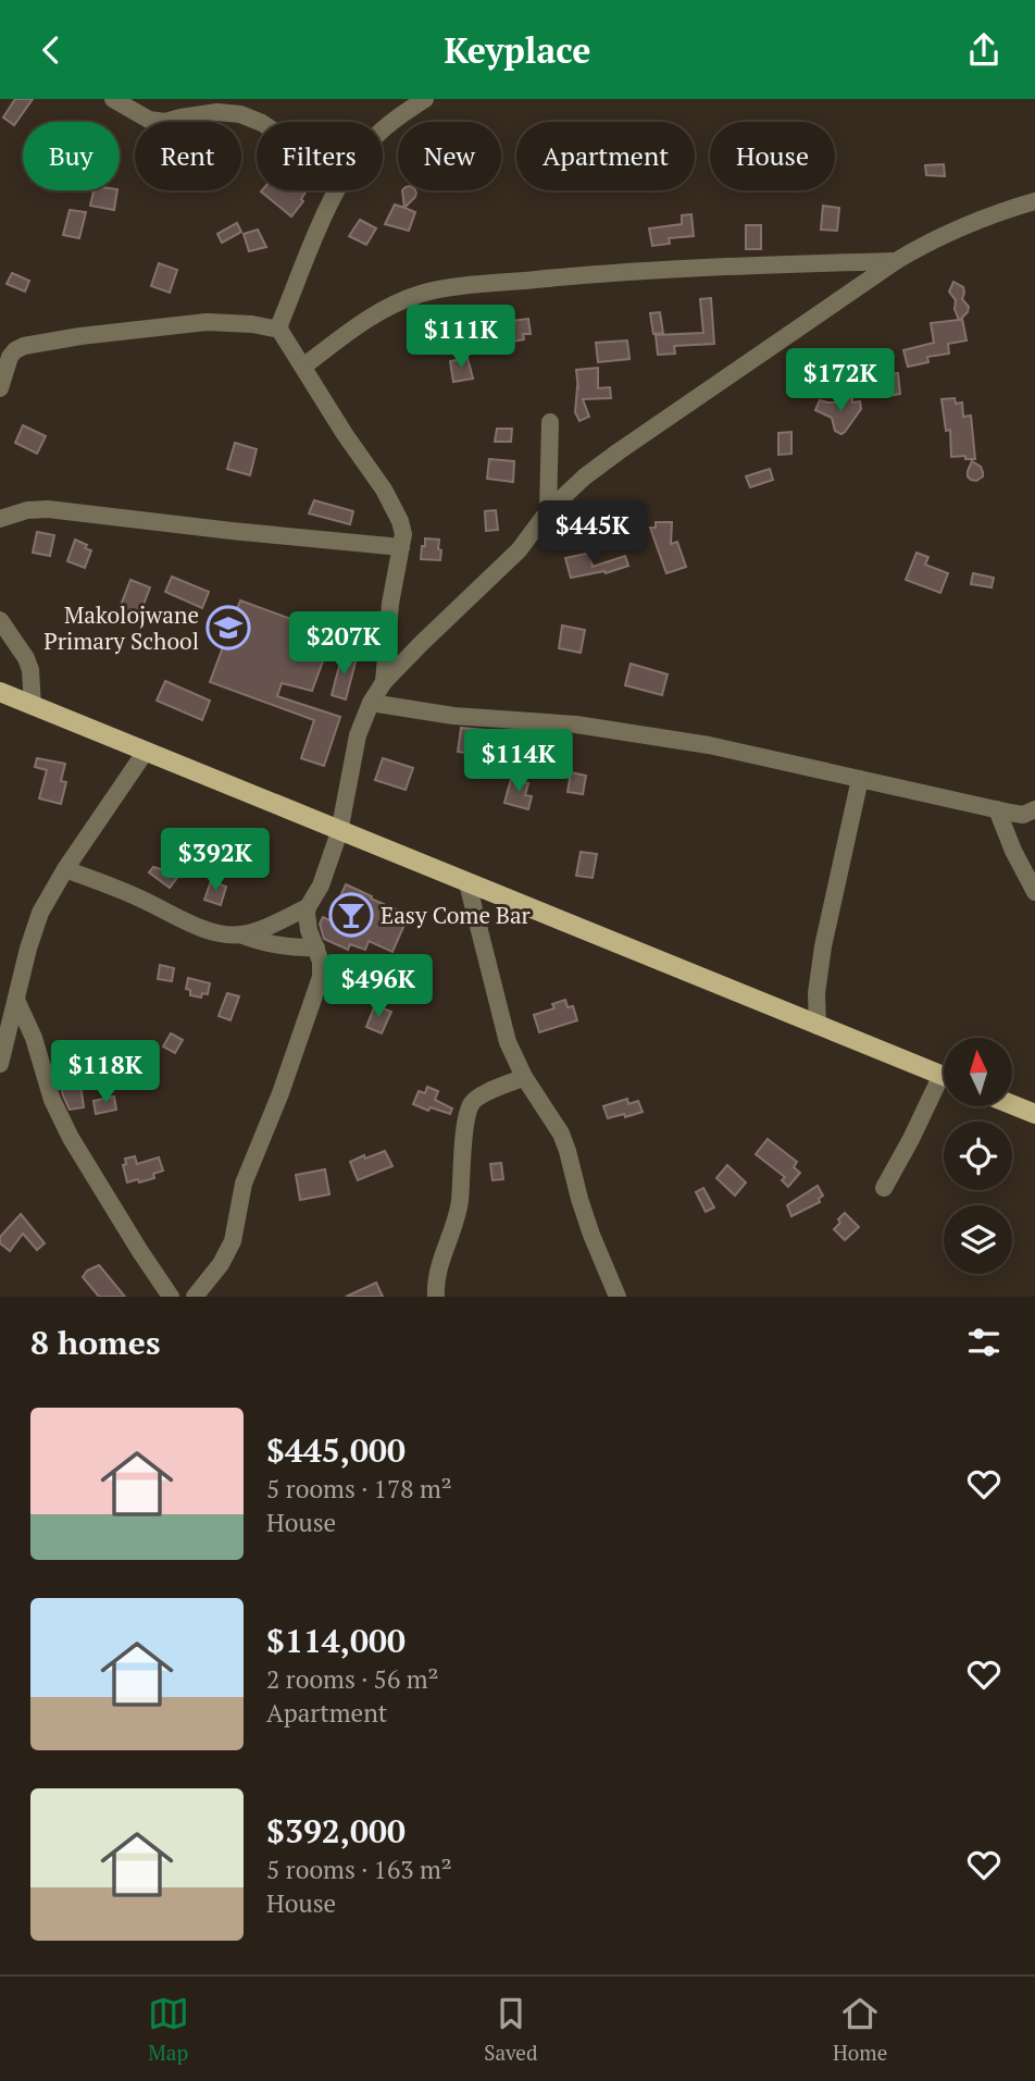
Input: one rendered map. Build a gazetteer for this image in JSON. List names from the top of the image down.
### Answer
{
  "places": {
    "school or university": ["Makolojwane Primary School"],
    "bar": ["Easy Come Bar"]
  },
  "north": "top",
  "page": {
    "header": "Keyplace",
    "chip": [
      "Buy",
      "Rent",
      "Filters",
      "New",
      "Apartment",
      "House"
    ],
    "price": [
      "$111K",
      "$172K",
      "$445K",
      "$207K",
      "$114K",
      "$392K",
      "$496K",
      "$118K"
    ],
    "heading": "8 homes",
    "list": [
      {
        "name": "$445,000",
        "note": "5 rooms · 178 m² · House"
      },
      {
        "name": "$114,000",
        "note": "2 rooms · 56 m² · Apartment"
      },
      {
        "name": "$392,000",
        "note": "5 rooms · 163 m² · House"
      }
    ],
    "tabs": ["Map", "Saved", "Home"]
  }
}
